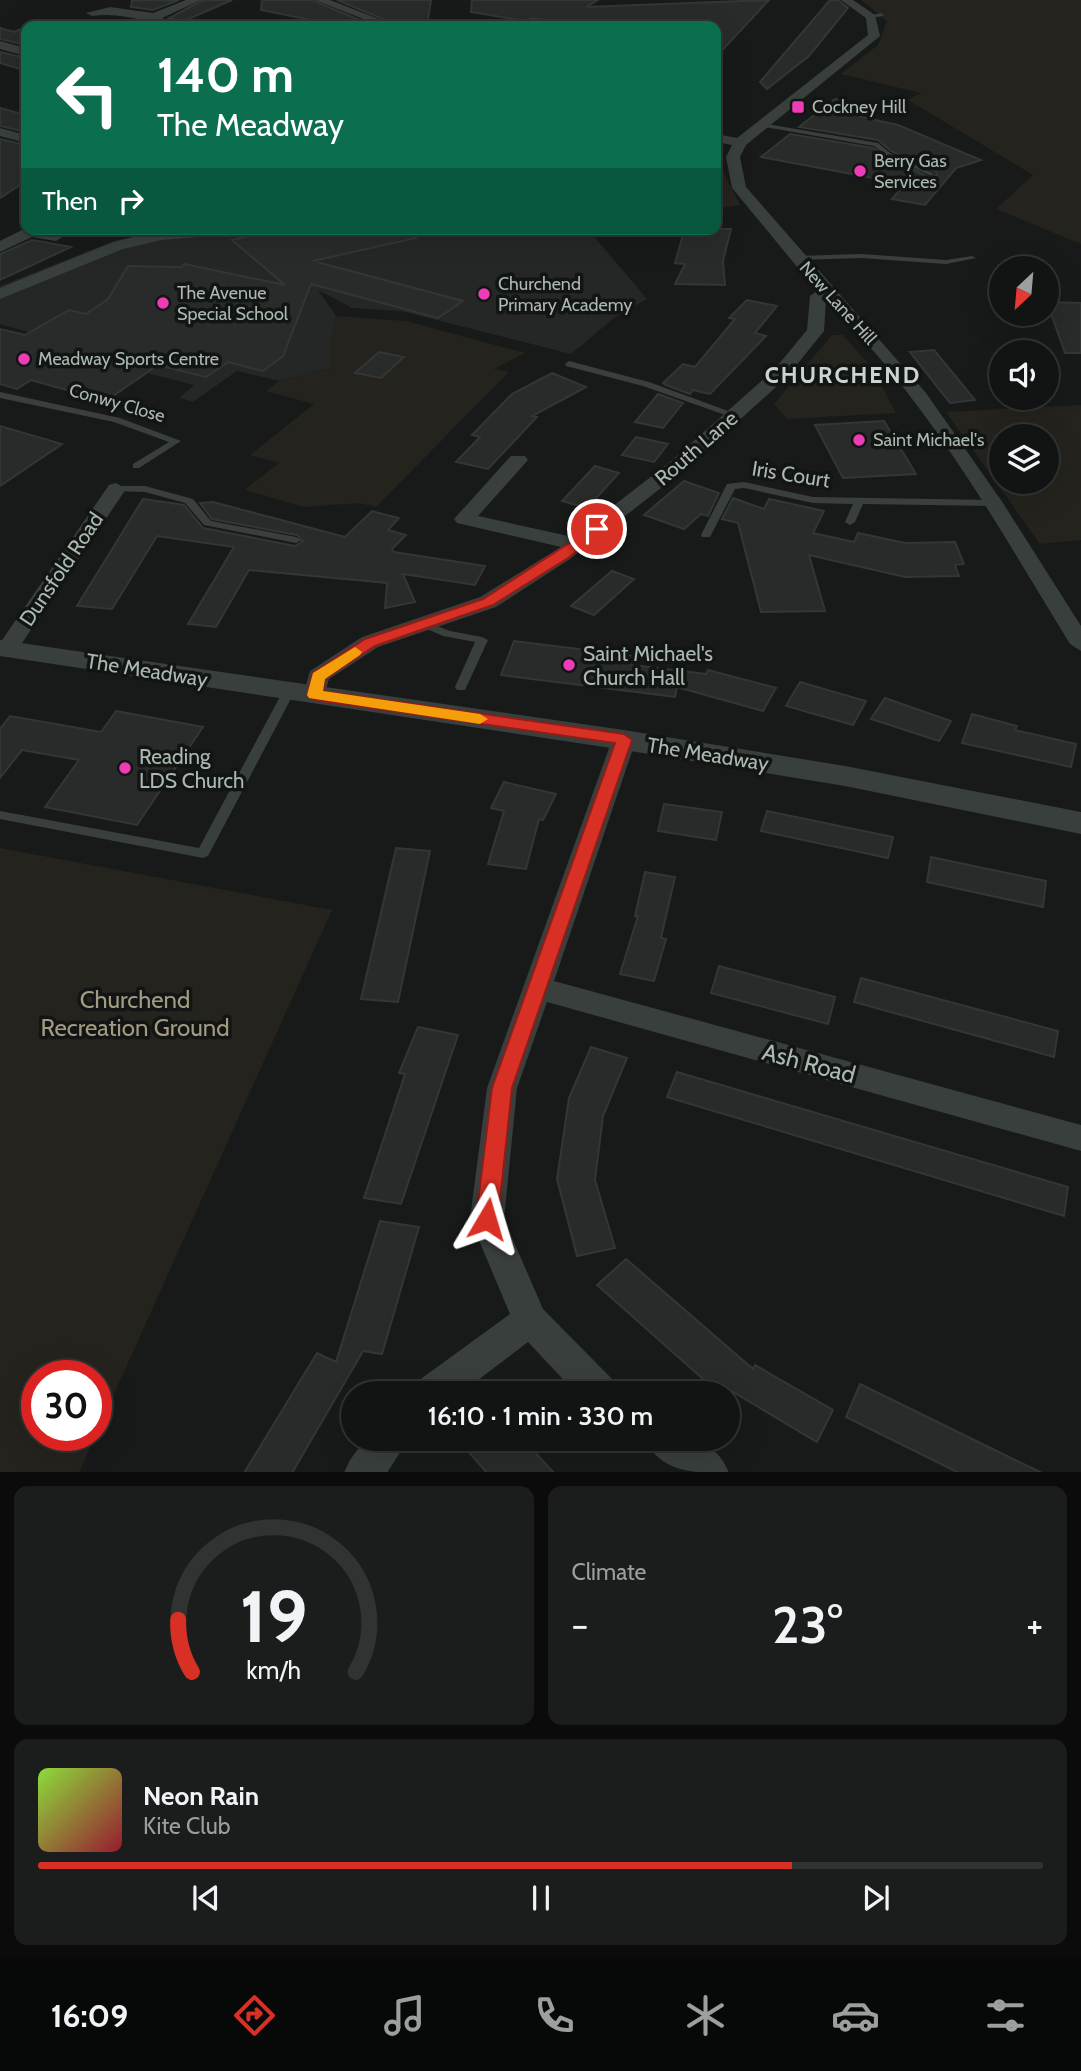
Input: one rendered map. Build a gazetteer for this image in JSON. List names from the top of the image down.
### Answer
{
  "streets": {
    "street": [
      "New Lane Hill",
      "Routh Lane",
      "Dunsfold Road",
      "The Meadway",
      "Ash Road"
    ],
    "lane": ["Conwy Close", "Iris Court"]
  },
  "crossings": [
    ["New Lane Hill", "Iris Court"],
    ["Routh Lane", "The Meadway"],
    ["Dunsfold Road", "The Meadway"]
  ],
  "districts": ["CHURCHEND"],
  "parks": ["Churchend Recreation Ground"],
  "places": {
    "transit": ["Cockney Hill"],
    "other": [
      "Berry Gas Services",
      "Churchend Primary Academy",
      "The Avenue Special School",
      "Meadway Sports Centre",
      "Saint Michael's",
      "Saint Michael's Church Hall",
      "Reading LDS Church"
    ]
  },
  "north": "bottom left",
  "page": {
    "turn": ["140 m", "The Meadway"],
    "then": "Then",
    "limit": "30",
    "trip": "16:10 · 1 min · 330 m",
    "tile": "Climate",
    "heat": ["−", "23°", "+"],
    "song": ["Neon Rain", "Kite Club"],
    "tabs": "16:09",
    "gauge": ["19", "km/h"]
  }
}
